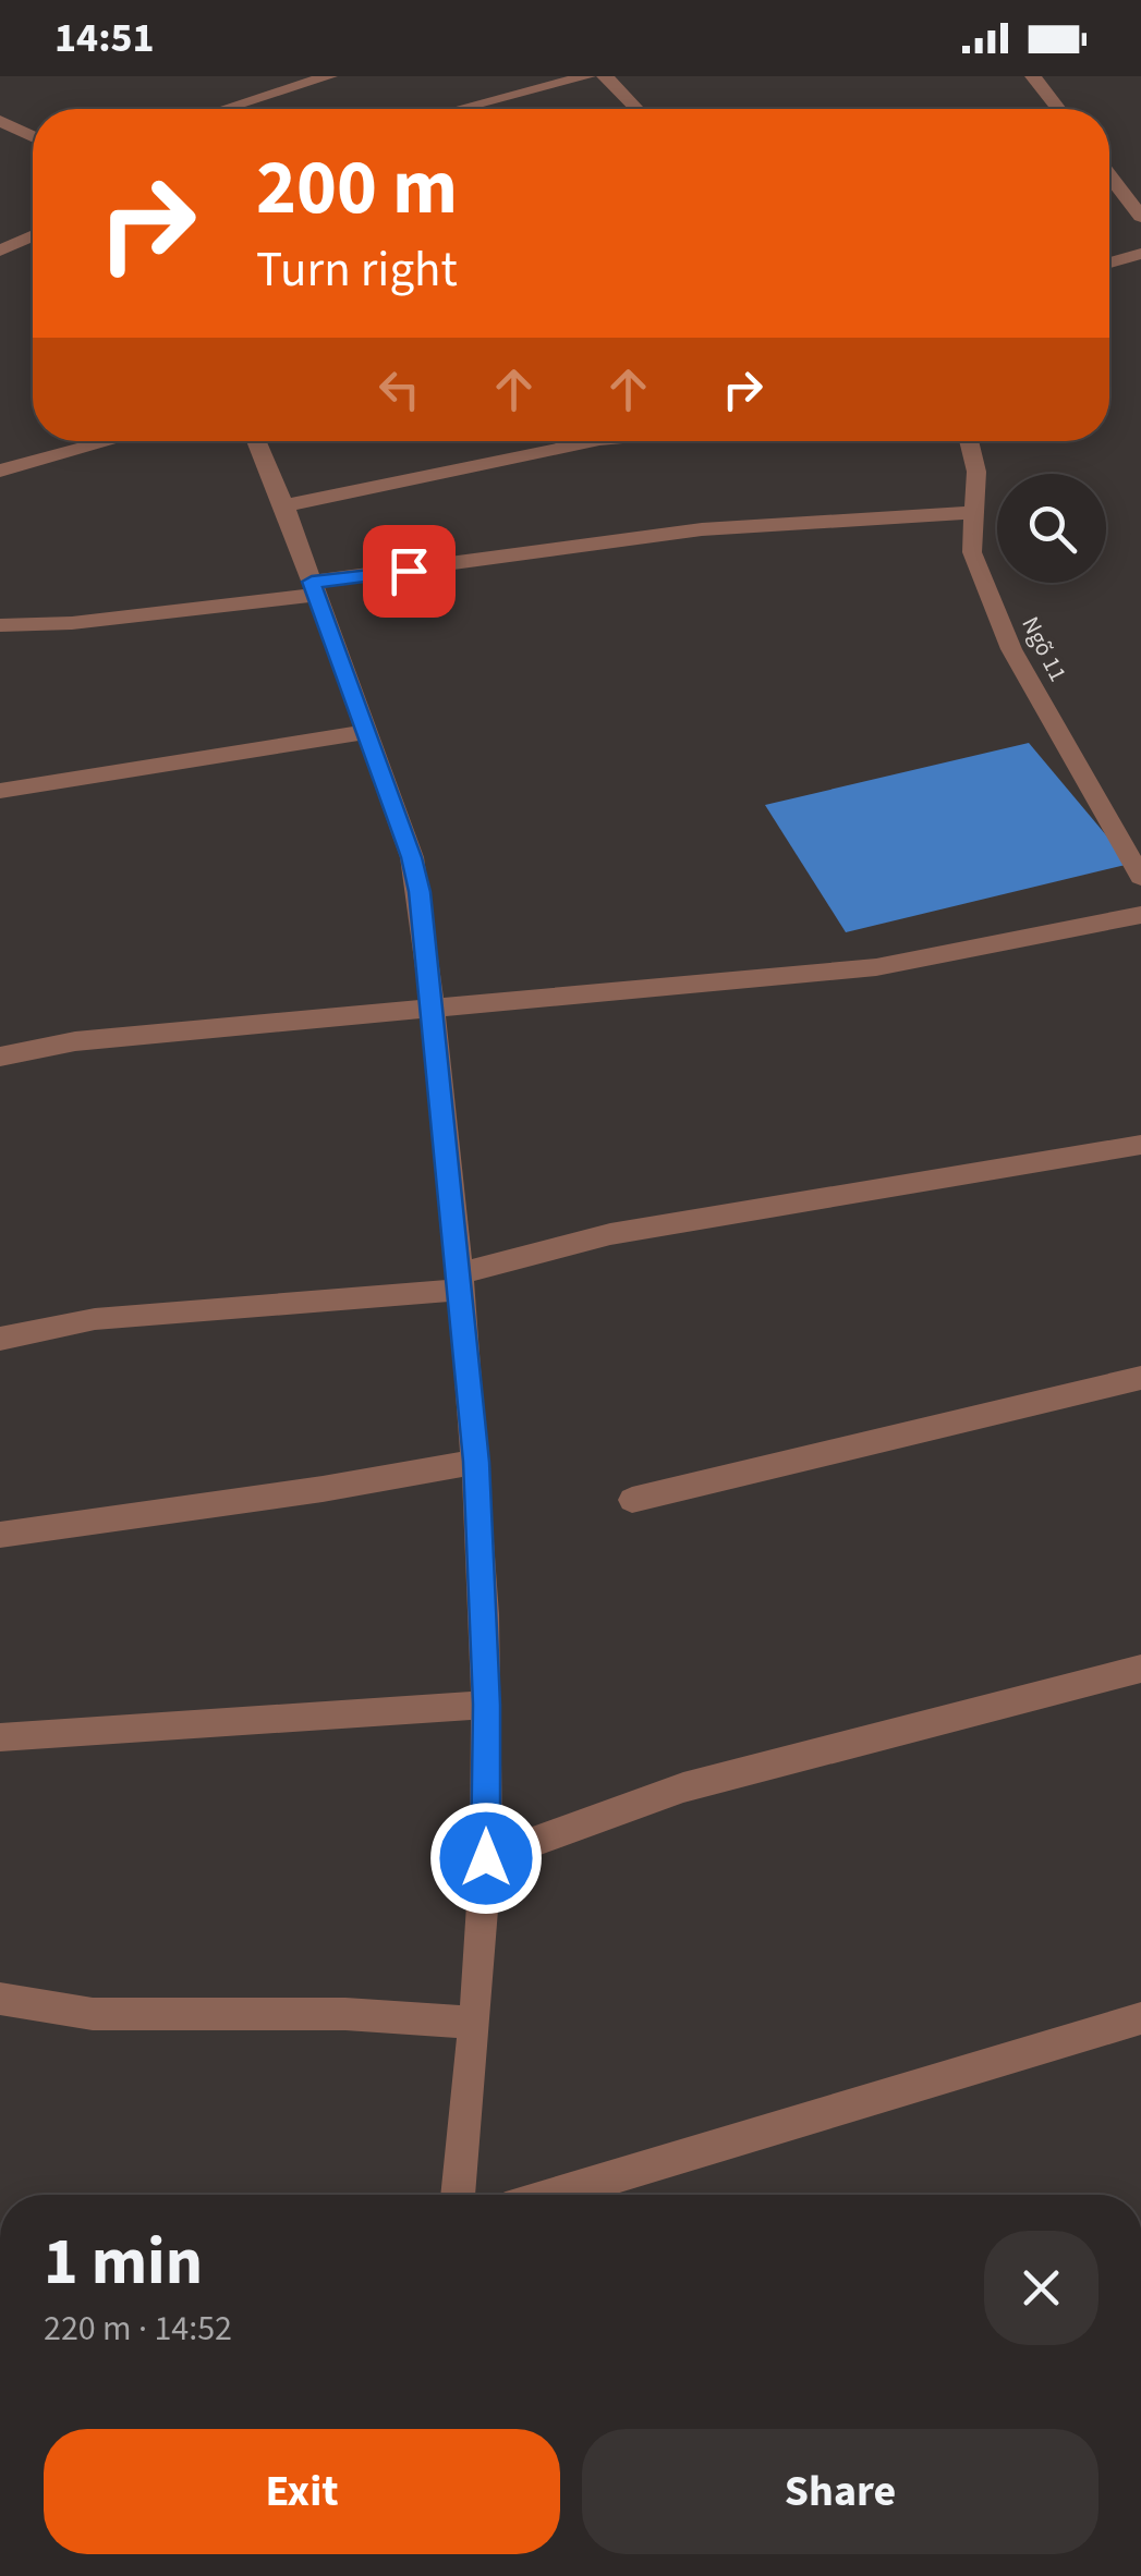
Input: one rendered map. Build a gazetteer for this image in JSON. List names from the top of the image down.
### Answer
{
  "streets": {
    "street": ["Ngõ 11"]
  },
  "page": {
    "status": "14:51",
    "turn": ["200 m", "Turn right"],
    "heading": ["1 min", "220 m · 14:52"],
    "buttons": ["Exit", "Share"]
  }
}
